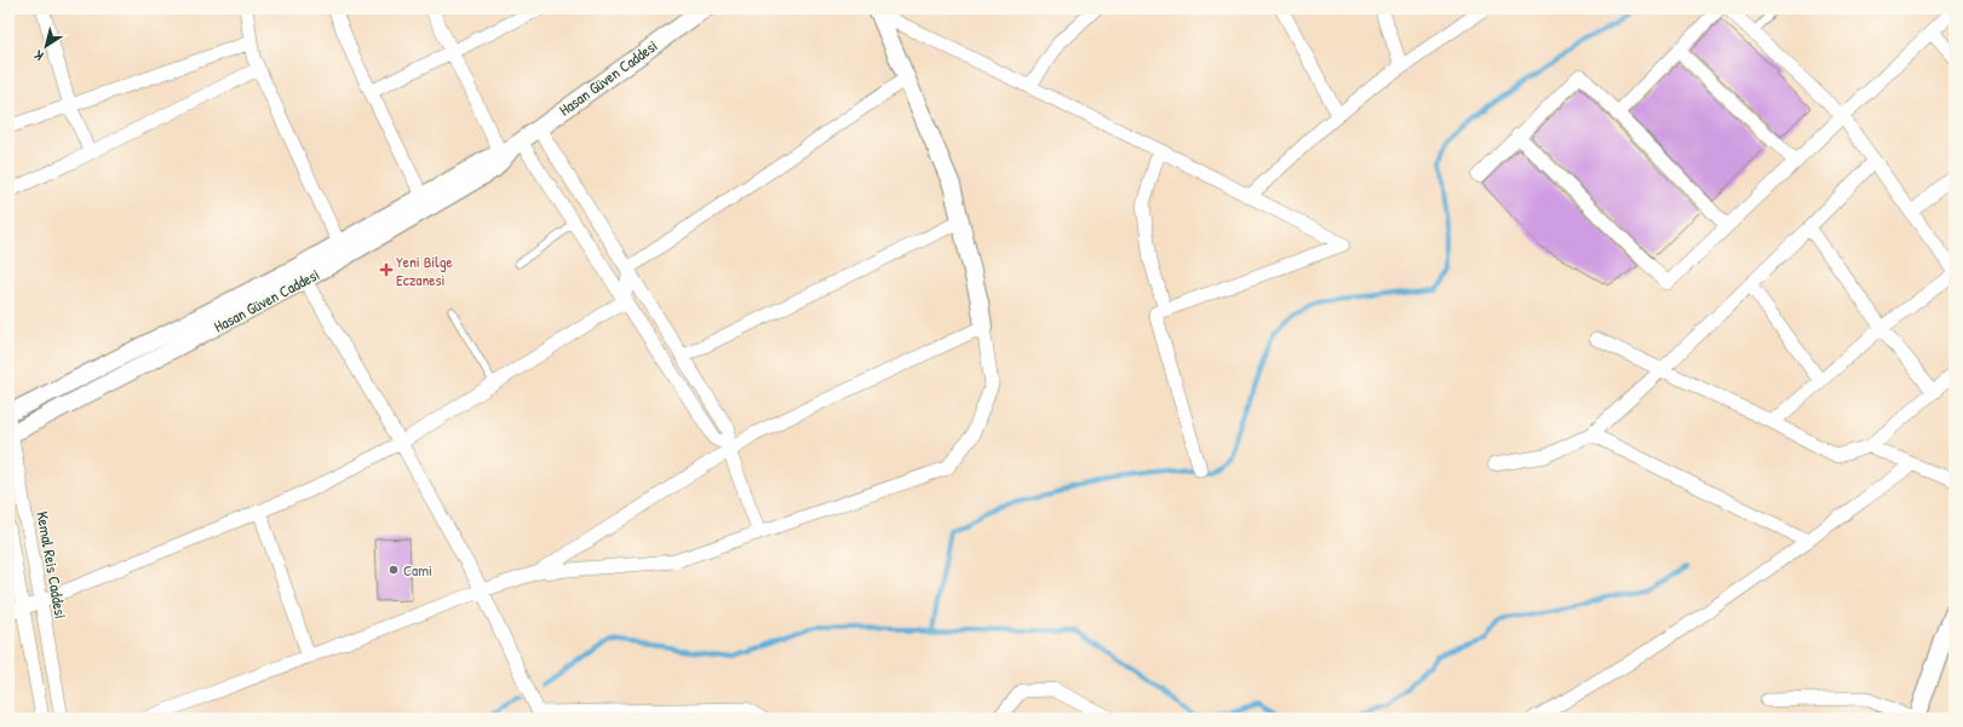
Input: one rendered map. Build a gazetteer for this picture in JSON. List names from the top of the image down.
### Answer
{
  "streets": {
    "street": ["Hasan Güven Caddesi", "Kemal Reis Caddesi"]
  },
  "crossings": [
    ["Hasan Güven Caddesi", "Kemal Reis Caddesi"]
  ],
  "places": {
    "health": ["Yeni Bilge Eczanesi"],
    "other": ["Cami"]
  },
  "north": "bottom left"
}
